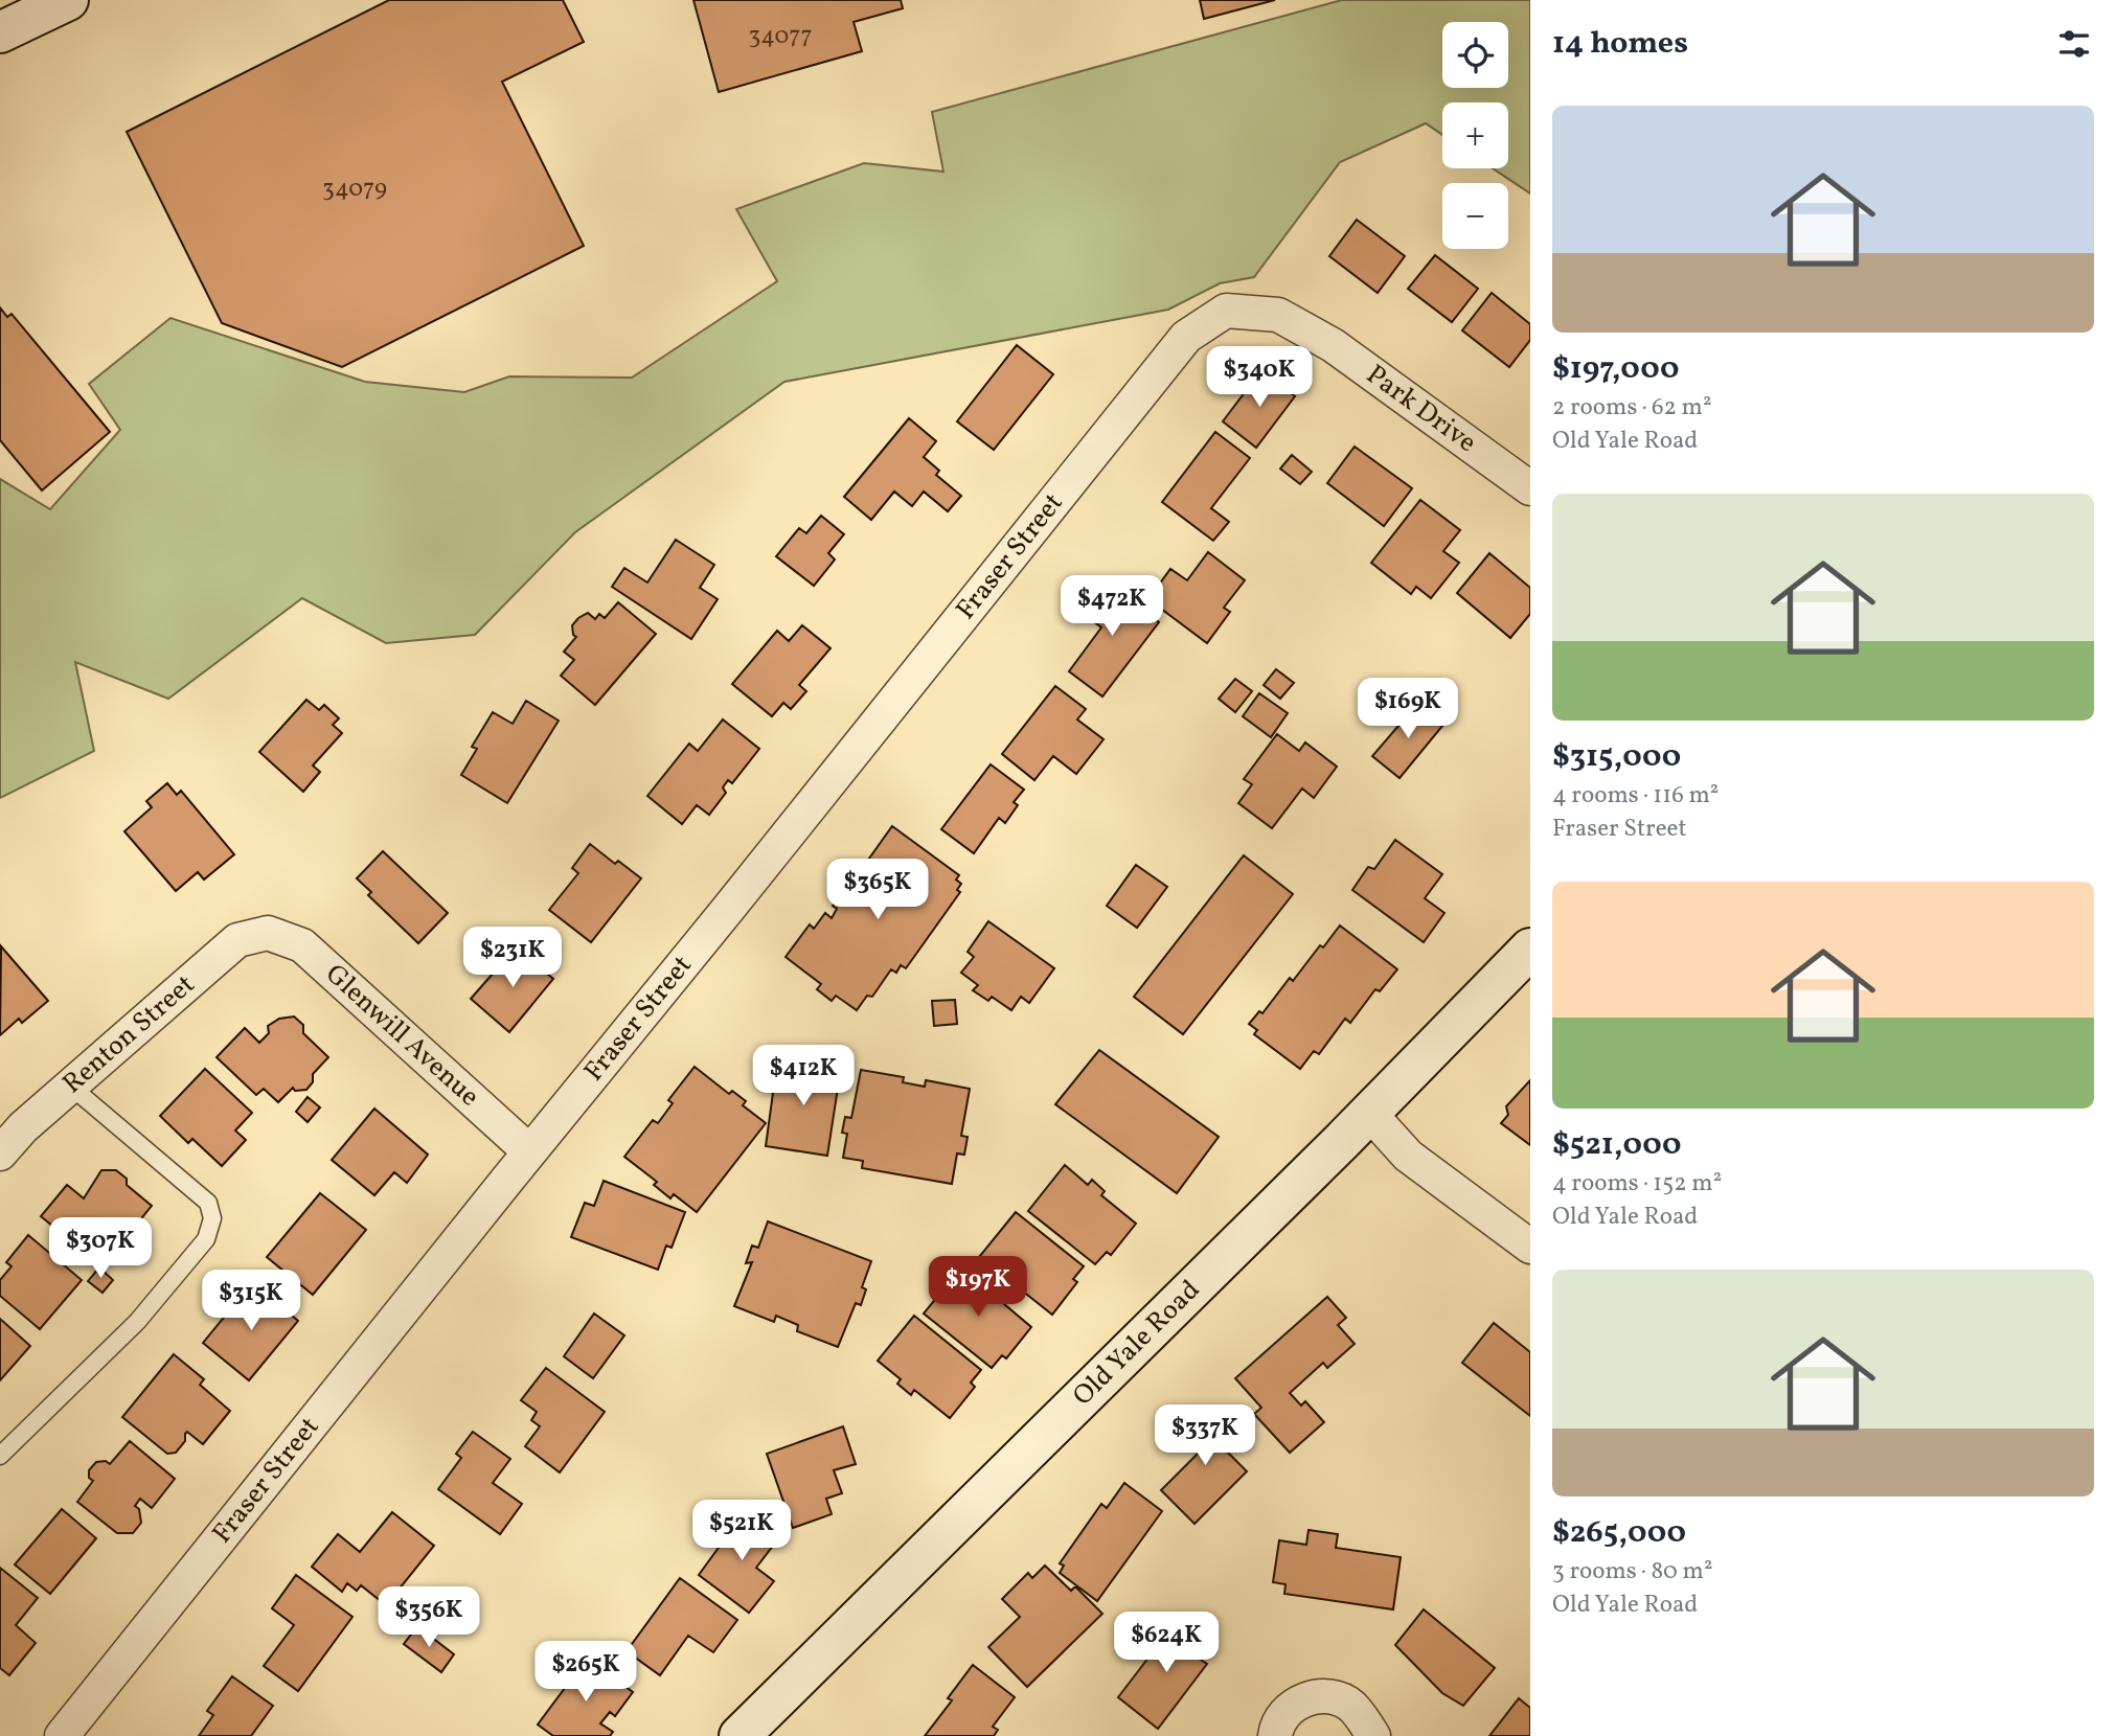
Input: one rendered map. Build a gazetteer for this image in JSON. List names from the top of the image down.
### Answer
{
  "streets": {
    "main road": ["Old Yale Road"],
    "street": [
      "Park Drive",
      "Fraser Street",
      "Renton Street",
      "Glenwill Avenue"
    ]
  },
  "crossings": [
    ["Park Drive", "Fraser Street"],
    ["Fraser Street", "Glenwill Avenue"],
    ["Renton Street", "Glenwill Avenue"]
  ],
  "house_numbers": ["34077", "34079"],
  "page": {
    "heading": "14 homes",
    "map_buttons": ["+", "−"],
    "list": [
      {
        "name": "$197,000",
        "note": "2 rooms · 62 m² · Old Yale Road"
      },
      {
        "name": "$315,000",
        "note": "4 rooms · 116 m² · Fraser Street"
      },
      {
        "name": "$521,000",
        "note": "4 rooms · 152 m² · Old Yale Road"
      },
      {
        "name": "$265,000",
        "note": "3 rooms · 80 m² · Old Yale Road"
      }
    ],
    "price": [
      "$340K",
      "$472K",
      "$169K",
      "$365K",
      "$231K",
      "$412K",
      "$307K",
      "$197K",
      "$315K",
      "$337K",
      "$521K",
      "$356K",
      "$624K",
      "$265K"
    ]
  }
}
